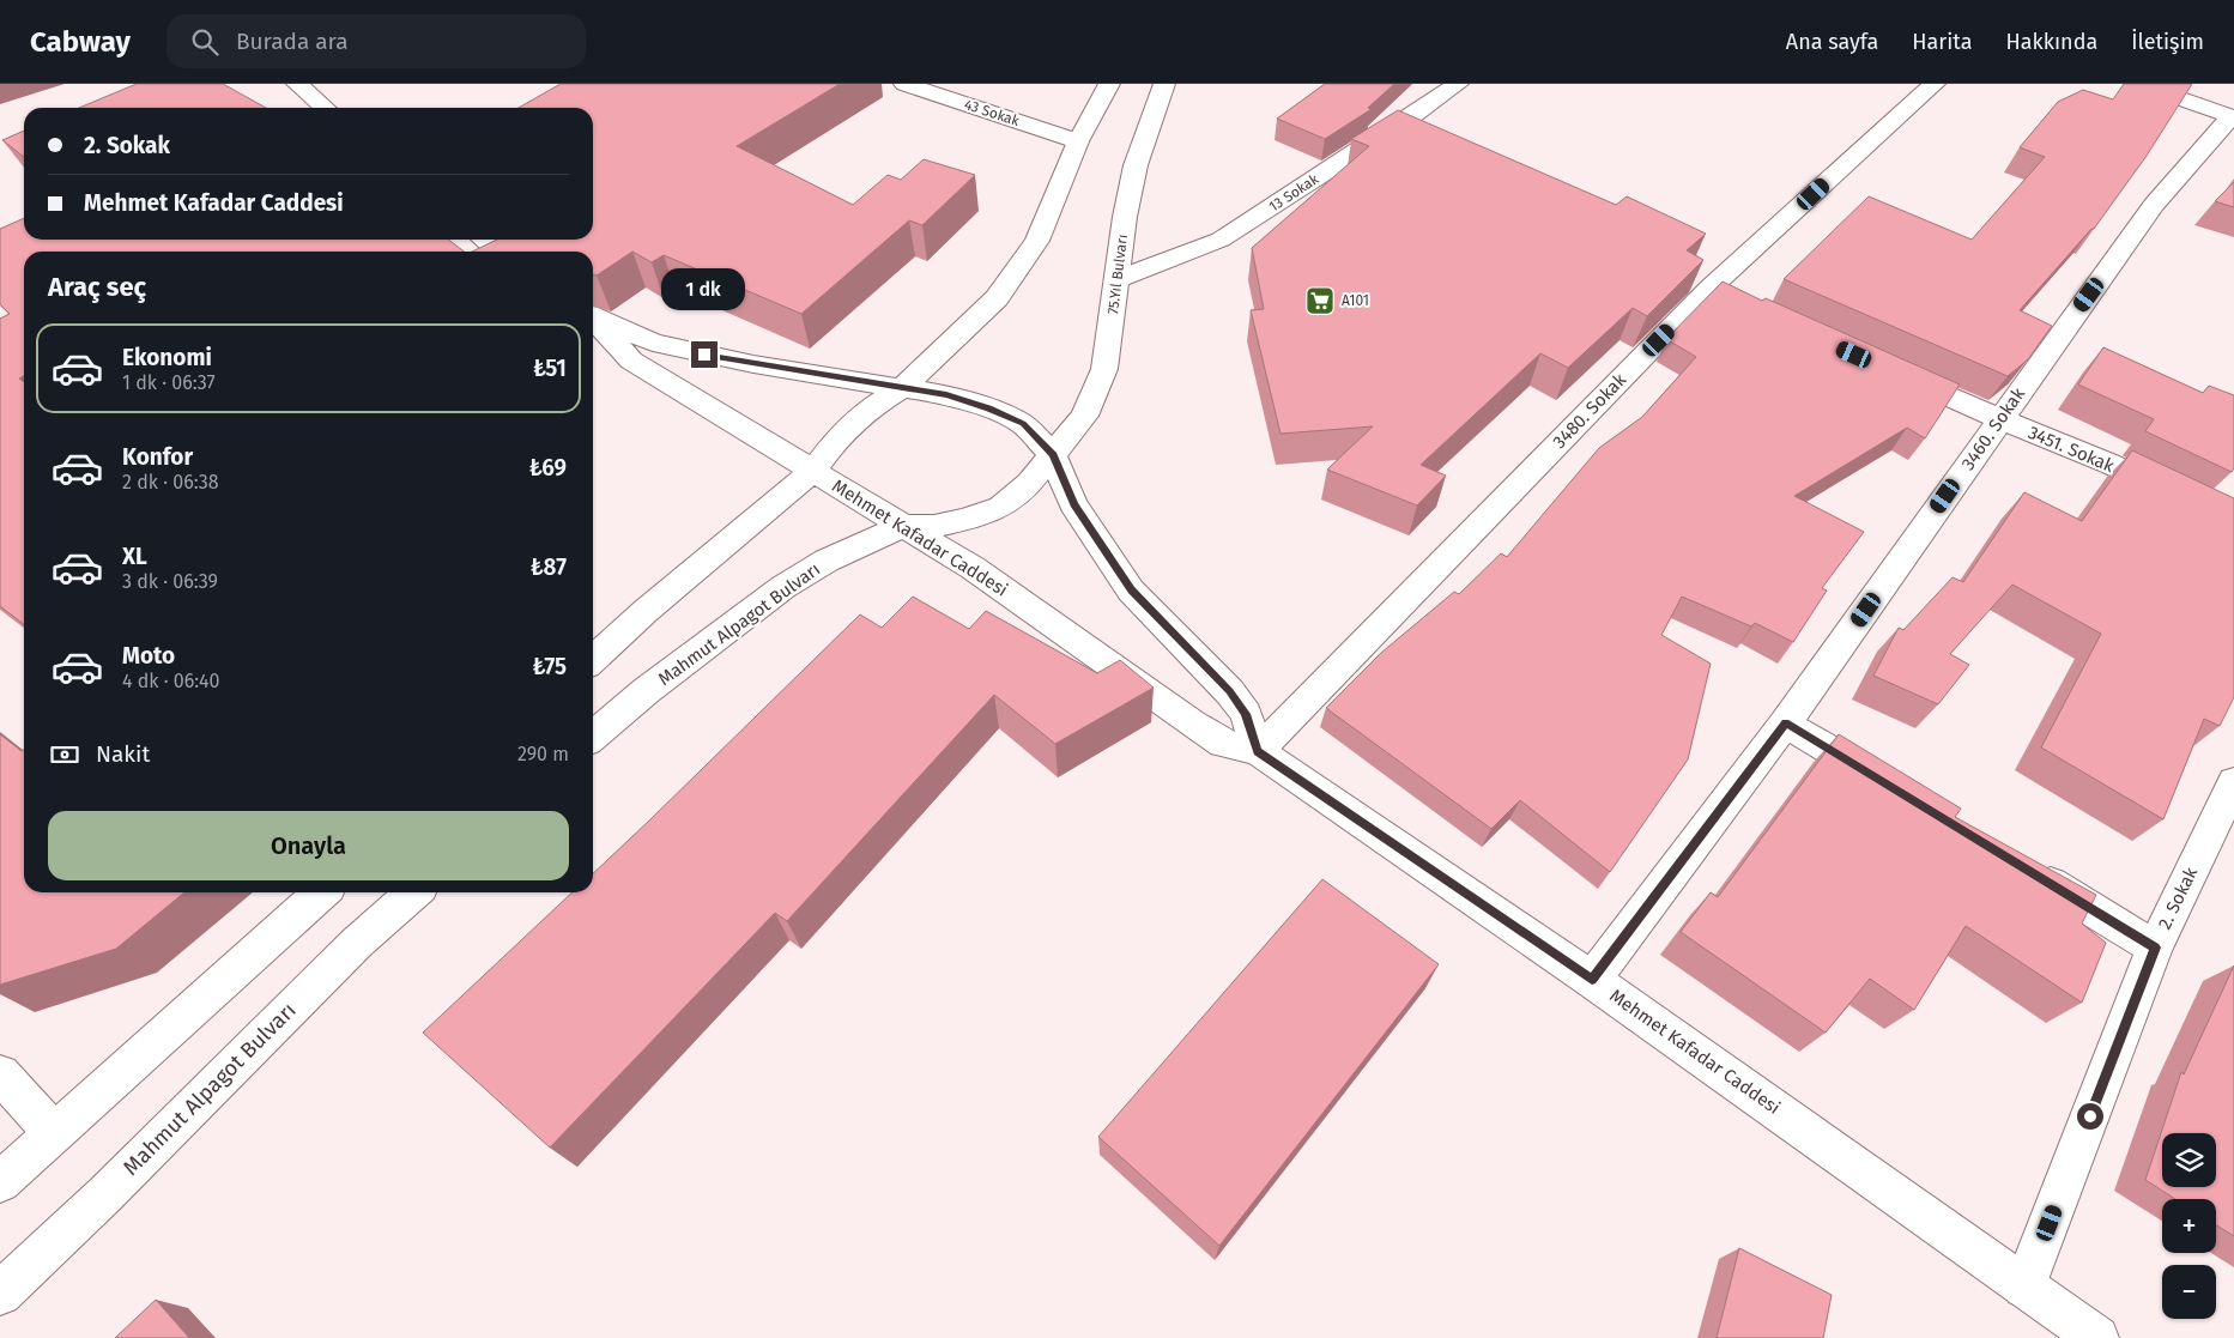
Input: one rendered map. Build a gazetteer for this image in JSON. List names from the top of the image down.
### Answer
{
  "streets": {
    "main road": [
      "43 Sokak",
      "13 Sokak",
      "75.Yıl Bulvarı",
      "3480. Sokak",
      "3460. Sokak",
      "3451. Sokak",
      "Mehmet Kafadar Caddesi",
      "Mahmut Alpagot Bulvarı",
      "2. Sokak"
    ]
  },
  "crossings": [
    ["13 Sokak", "75.Yıl Bulvarı"],
    ["75.Yıl Bulvarı", "Mehmet Kafadar Caddesi"],
    ["75.Yıl Bulvarı", "Mahmut Alpagot Bulvarı"],
    ["3480. Sokak", "Mehmet Kafadar Caddesi"],
    ["3460. Sokak", "3451. Sokak"],
    ["3460. Sokak", "Mehmet Kafadar Caddesi"],
    ["Mehmet Kafadar Caddesi", "Mahmut Alpagot Bulvarı"],
    ["Mehmet Kafadar Caddesi", "2. Sokak"]
  ],
  "places": {
    "supermarket": ["A101"]
  },
  "page": {
    "header": "Cabway",
    "search": "Burada ara",
    "nav": [
      "Ana sayfa",
      "Harita",
      "Hakkında",
      "İletişim"
    ],
    "banner": ["2. Sokak", "Mehmet Kafadar Caddesi"],
    "heading": "Araç seç",
    "bubble": "1 dk",
    "list": [
      {
        "name": "Ekonomi",
        "note": "1 dk · 06:37",
        "value": "₺51"
      },
      {
        "name": "Konfor",
        "note": "2 dk · 06:38",
        "value": "₺69"
      },
      {
        "name": "XL",
        "note": "3 dk · 06:39",
        "value": "₺87"
      },
      {
        "name": "Moto",
        "note": "4 dk · 06:40",
        "value": "₺75"
      }
    ],
    "pay": ["Nakit", "290 m"],
    "buttons": "Onayla",
    "map_buttons": ["+", "−"]
  }
}
